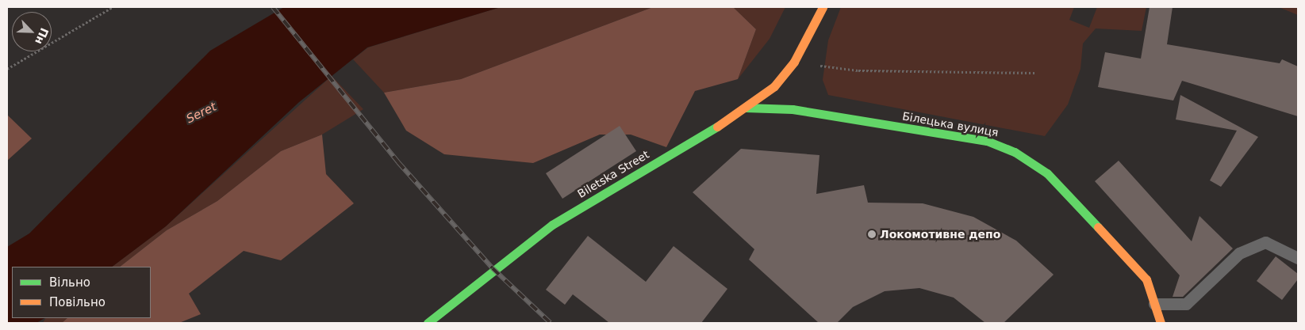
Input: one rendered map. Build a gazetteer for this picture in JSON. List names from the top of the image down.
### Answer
{
  "streets": {
    "street": ["Білецька вулиця", "Biletska Street"]
  },
  "crossings": [
    ["Білецька вулиця", "Biletska Street"]
  ],
  "water": ["Seret"],
  "places": ["Локомотивне депо"],
  "legend": ["Вільно", "Повільно"],
  "north": "bottom right"
}
